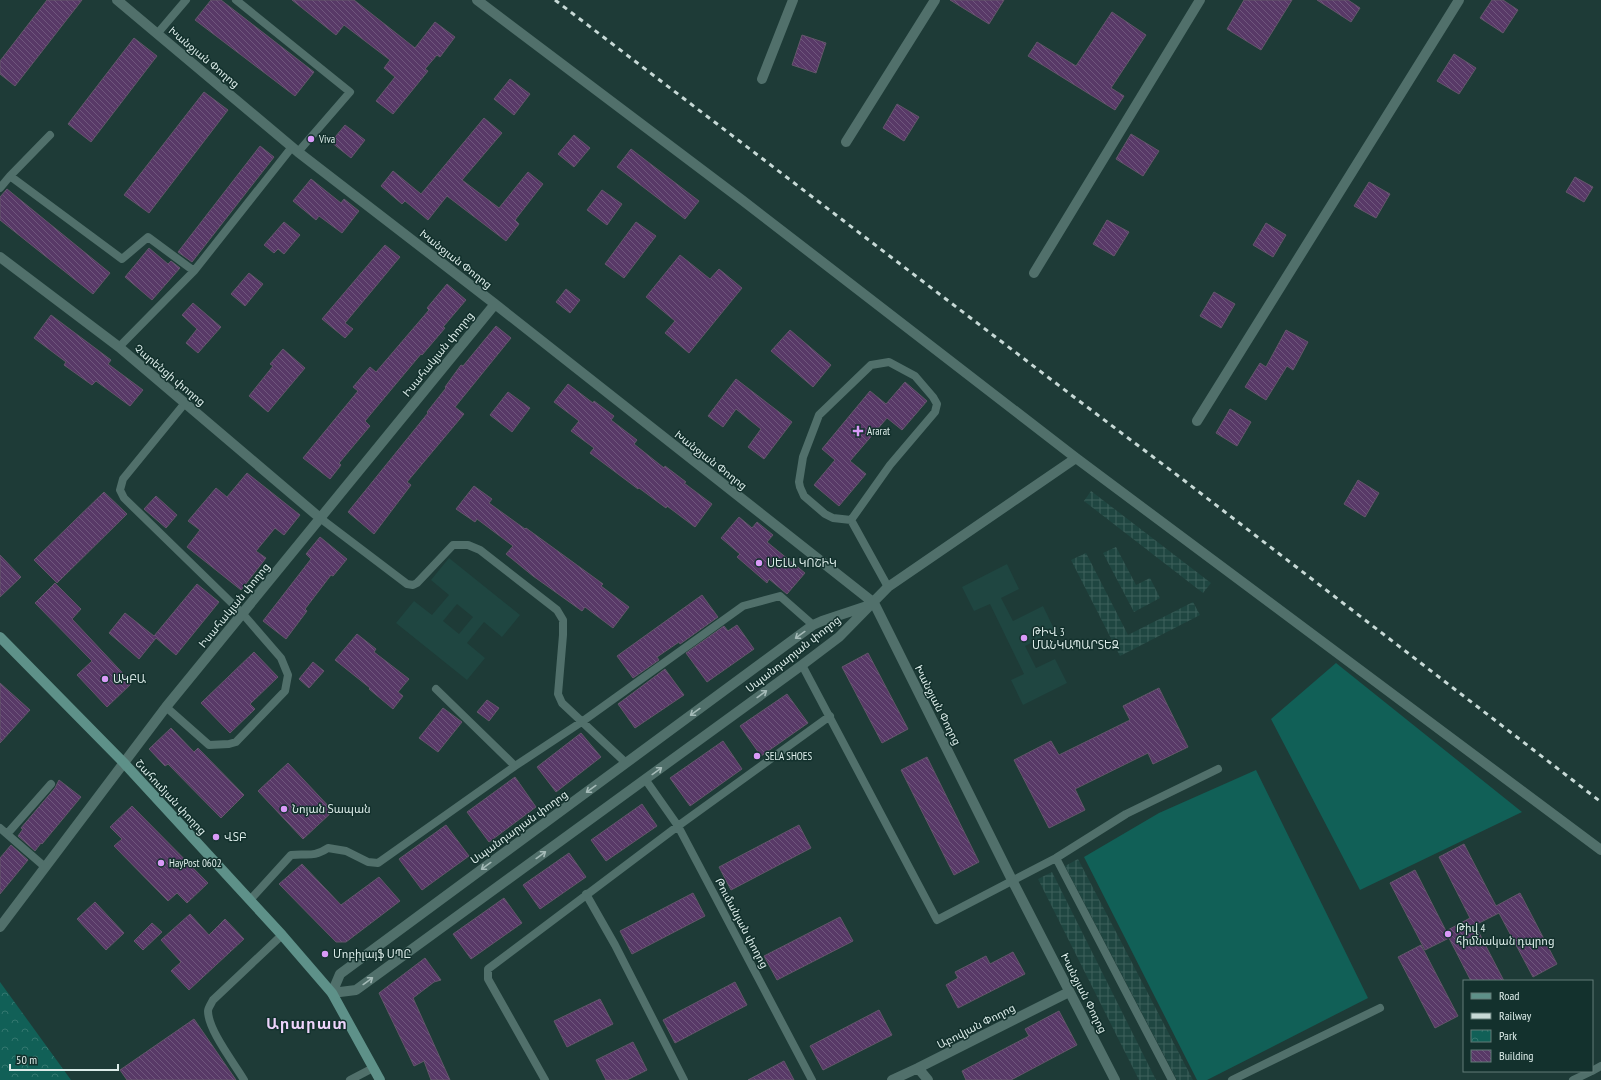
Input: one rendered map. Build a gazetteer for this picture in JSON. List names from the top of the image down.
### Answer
{
  "streets": {
    "main road": ["Շահումյան փողոց"],
    "street": [
      "Խանջյան Փողոց",
      "Իսահակյան փողոց",
      "Չարենցի փողոց",
      "Սպանդարյան փողոց",
      "Աբովյան Փողոց"
    ],
    "lane": ["Թումանյան փողոց"]
  },
  "crossings": [
    ["Խանջյան Փողոց", "Իսահակյան փողոց"],
    ["Խանջյան Փողոց", "Սպանդարյան փողոց"],
    ["Խանջյան Փողոց", "Աբովյան Փողոց"],
    ["Իսահակյան փողոց", "Չարենցի փողոց"],
    ["Իսահակյան փողոց", "Շահումյան փողոց"],
    ["Սպանդարյան փողոց", "Շահումյան փողոց"],
    ["Սպանդարյան փողոց", "Թումանյան փողոց"]
  ],
  "districts": ["Արարատ"],
  "places": {
    "other": [
      "Viva",
      "ՍԵԼԱ ԿՈՇԻԿ",
      "ԹԻՎ 3 ՄԱՆԿԱՊԱՐՏԵԶ",
      "ԱԿԲԱ",
      "SELA SHOES",
      "Նոյան Տապան",
      "ՎՏԲ",
      "HayPost 0602",
      "Թիվ 4 հիմնական դպրոց",
      "Մոբիլայֆ ՍՊԸ"
    ],
    "health": ["Ararat"]
  },
  "legend": [
    "Road",
    "Railway",
    "Park",
    "Building"
  ],
  "scale_bar": "50 m"
}
